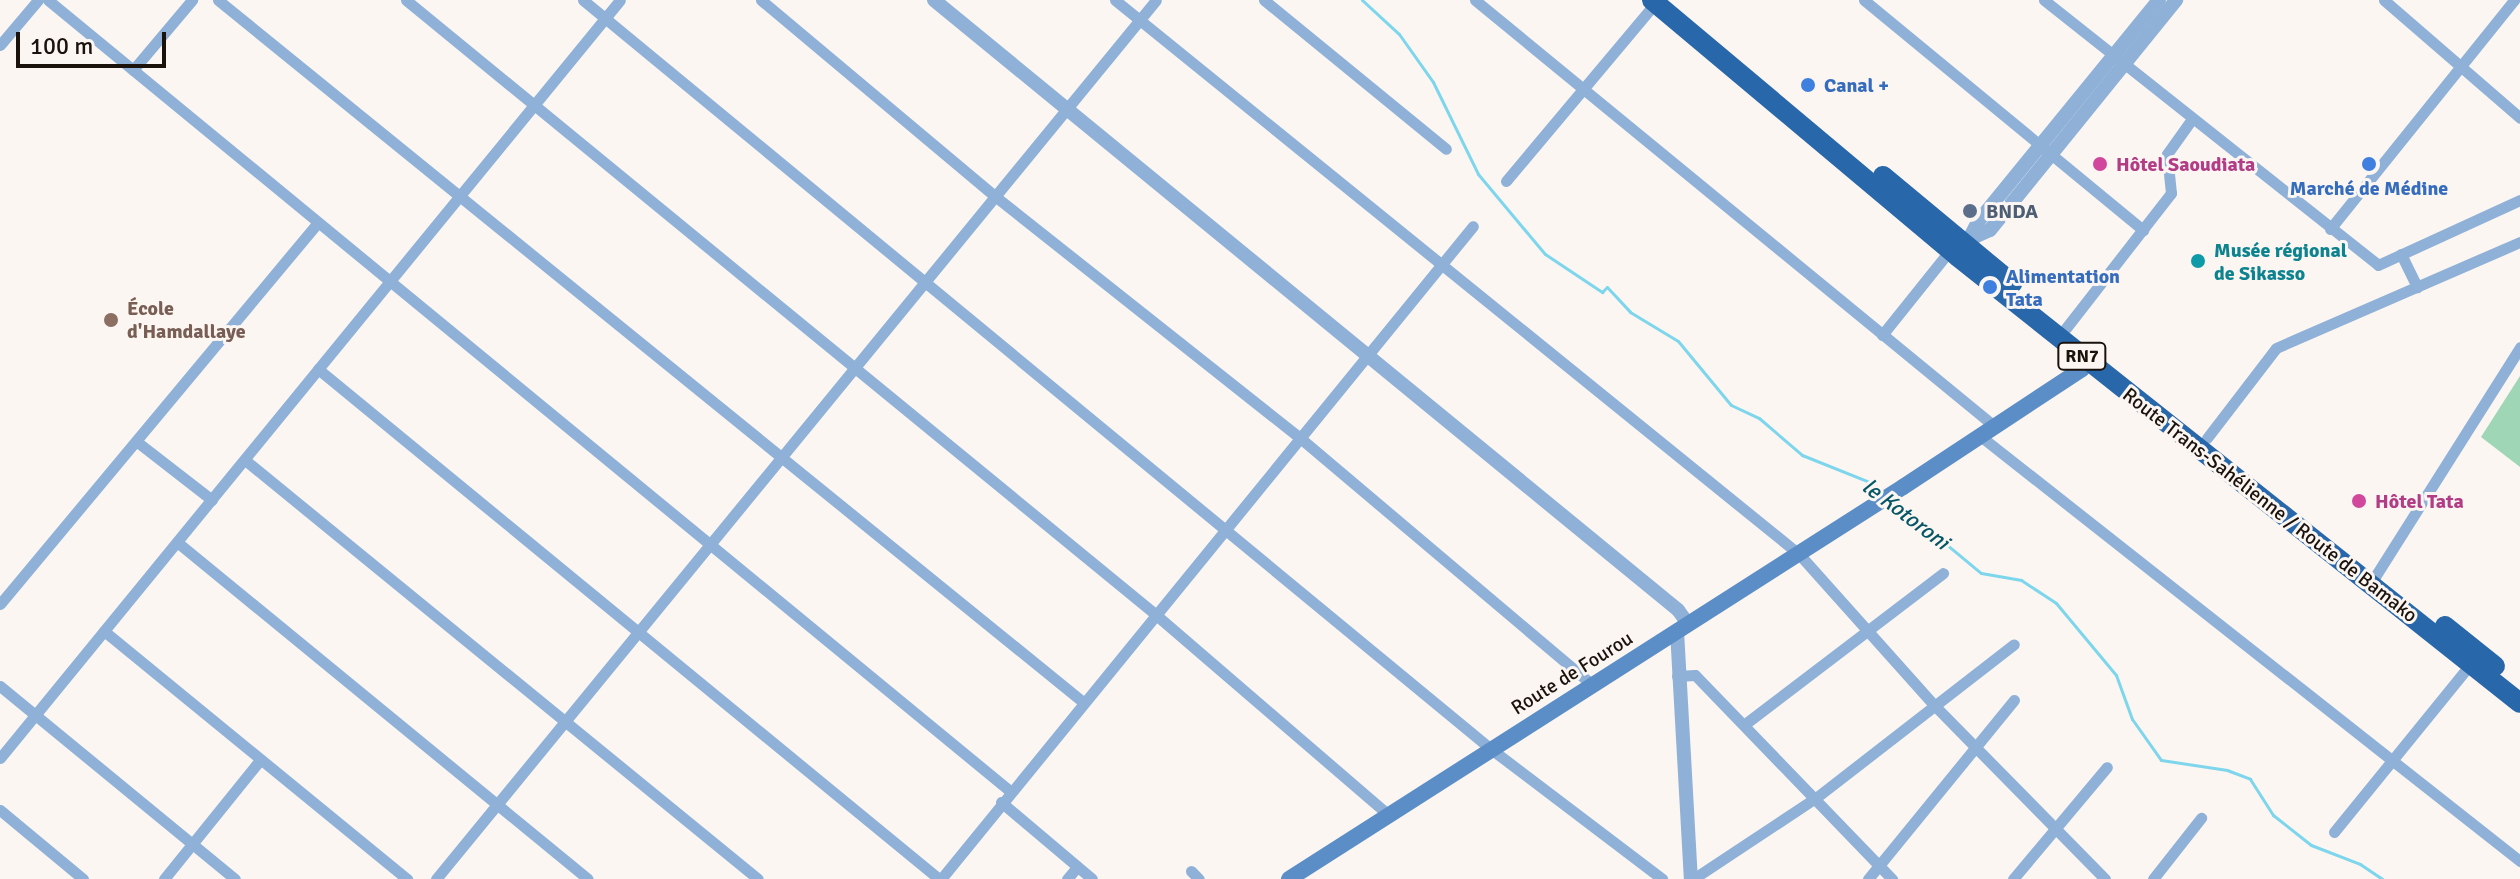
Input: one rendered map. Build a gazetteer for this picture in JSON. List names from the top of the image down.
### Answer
{
  "streets": {
    "highway": ["RN7", "Route Trans-Sahélienne / Route de Bamako"],
    "main road": ["Route de Fourou"]
  },
  "crossings": [
    ["Route Trans-Sahélienne / Route de Bamako", "Route de Fourou"]
  ],
  "water": ["le Kotoroni"],
  "places": [
    "Canal +",
    "Hôtel Saoudiata",
    "Marché de Médine",
    "BNDA",
    "Musée régional de Sikasso",
    "Alimentation Tata",
    "École d'Hamdallaye",
    "Hôtel Tata"
  ],
  "scale_bar": "100 m"
}
